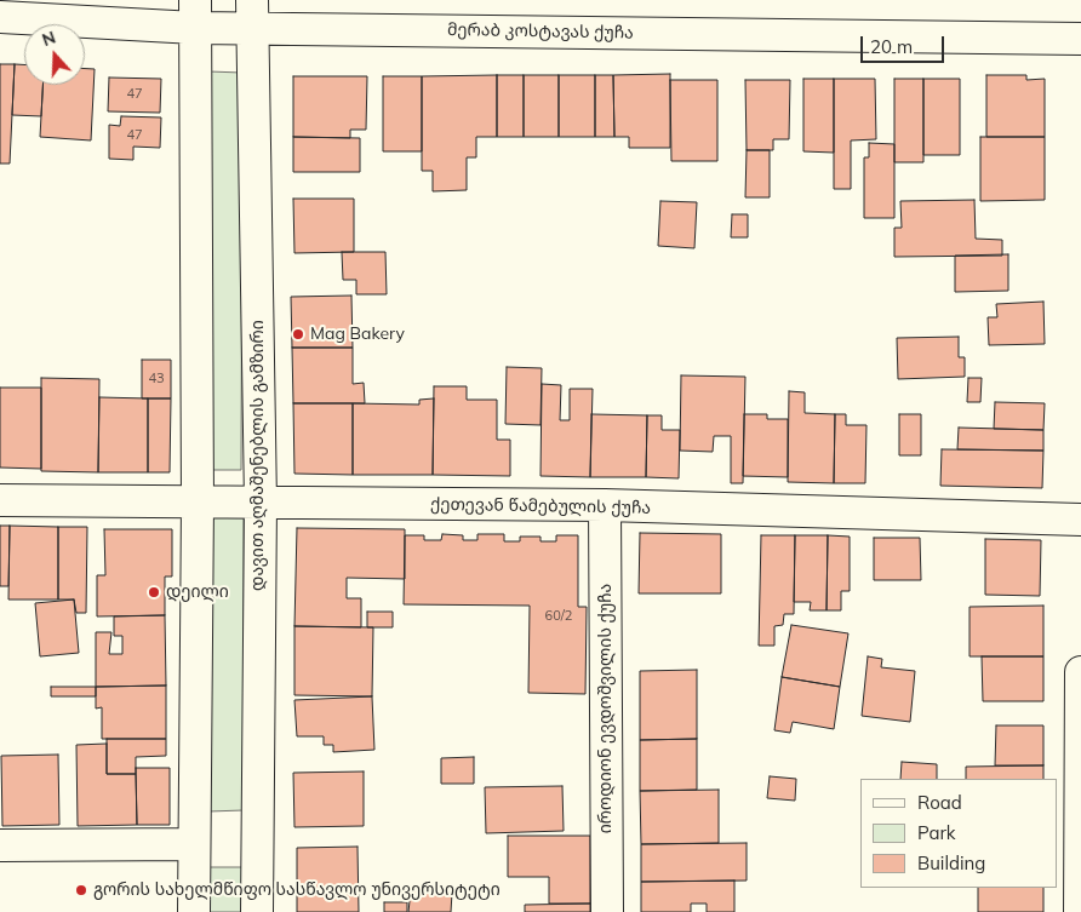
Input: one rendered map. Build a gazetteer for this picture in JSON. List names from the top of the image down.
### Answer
{
  "streets": {
    "street": [
      "მერაბ კოსტავას ქუჩა",
      "დავით აღმაშენებლის გამზირი",
      "ქეთევან წამებულის ქუჩა",
      "იროდიონ ევდოშვილის ქუჩა"
    ]
  },
  "crossings": [
    ["მერაბ კოსტავას ქუჩა", "დავით აღმაშენებლის გამზირი"],
    ["დავით აღმაშენებლის გამზირი", "ქეთევან წამებულის ქუჩა"],
    ["ქეთევან წამებულის ქუჩა", "იროდიონ ევდოშვილის ქუჩა"]
  ],
  "places": ["Mag Bakery", "დეილი", "გორის სახელმწიფო სასწავლო უნივერსიტეტი"],
  "house_numbers": [
    "47",
    "47",
    "43",
    "60/2"
  ],
  "legend": ["Road", "Park", "Building"],
  "scale_bar": "20 m",
  "north": "top"
}
